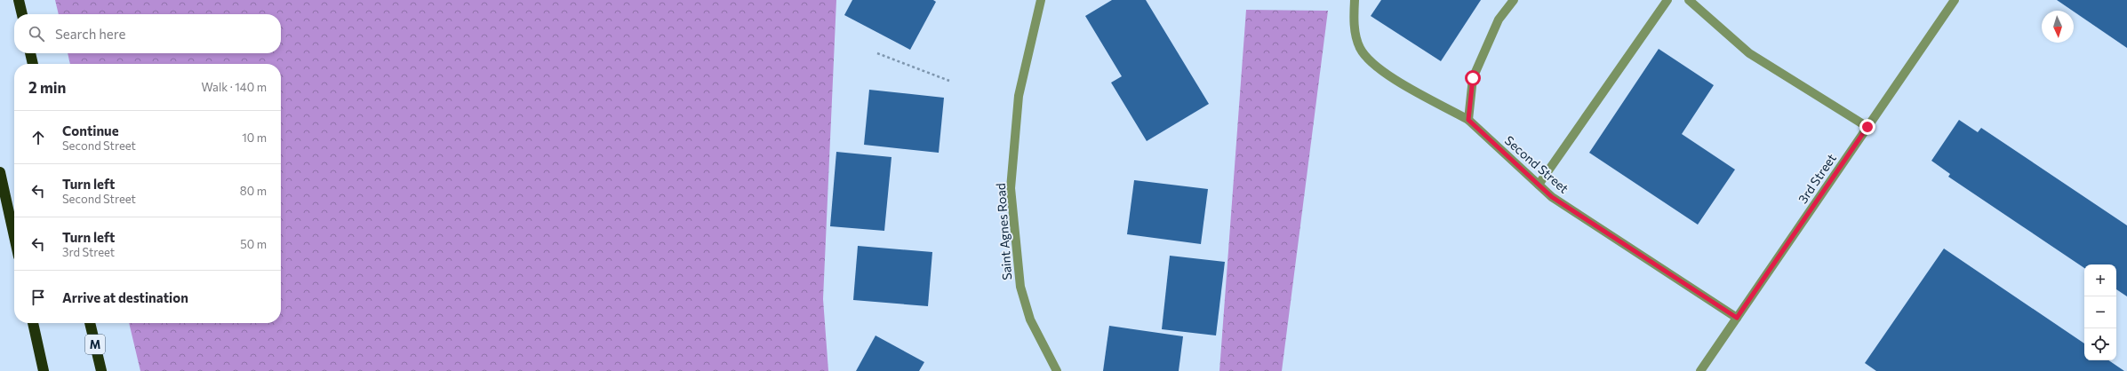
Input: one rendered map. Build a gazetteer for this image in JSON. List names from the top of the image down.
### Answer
{
  "streets": {
    "highway": ["M"],
    "lane": ["Second Street", "3rd Street", "Saint Agnes Road"]
  },
  "crossings": [
    ["Second Street", "3rd Street"]
  ],
  "north": "bottom",
  "page": {
    "search": "Search here",
    "heading": ["2 min", "Walk · 140 m"],
    "list": [
      ["Continue", "Second Street", "10 m"],
      ["Turn left", "Second Street", "80 m"],
      ["Turn left", "3rd Street", "50 m"],
      "Arrive at destination"
    ],
    "map_buttons": ["+", "−"]
  }
}
